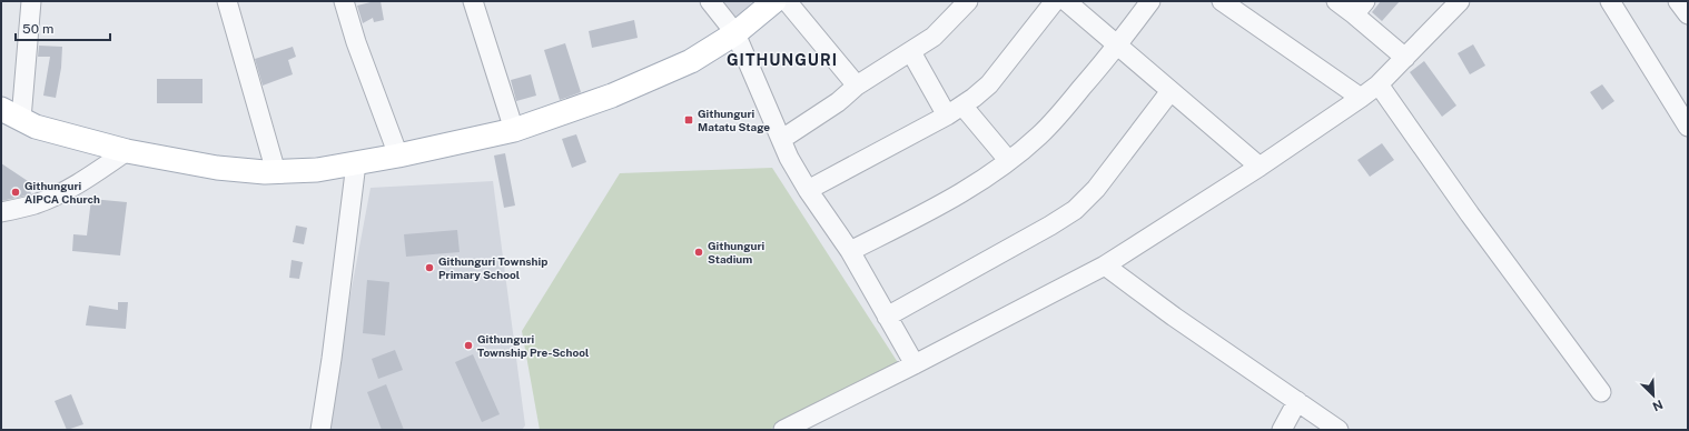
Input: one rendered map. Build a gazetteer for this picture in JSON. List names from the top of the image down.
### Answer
{
  "districts": ["GITHUNGURI"],
  "places": {
    "transit": ["Githunguri Matatu Stage"],
    "other": [
      "Githunguri AIPCA Church",
      "Githunguri Stadium",
      "Githunguri Township Primary School",
      "Githunguri Township Pre-School"
    ]
  },
  "scale_bar": "50 m",
  "north": "bottom right"
}
